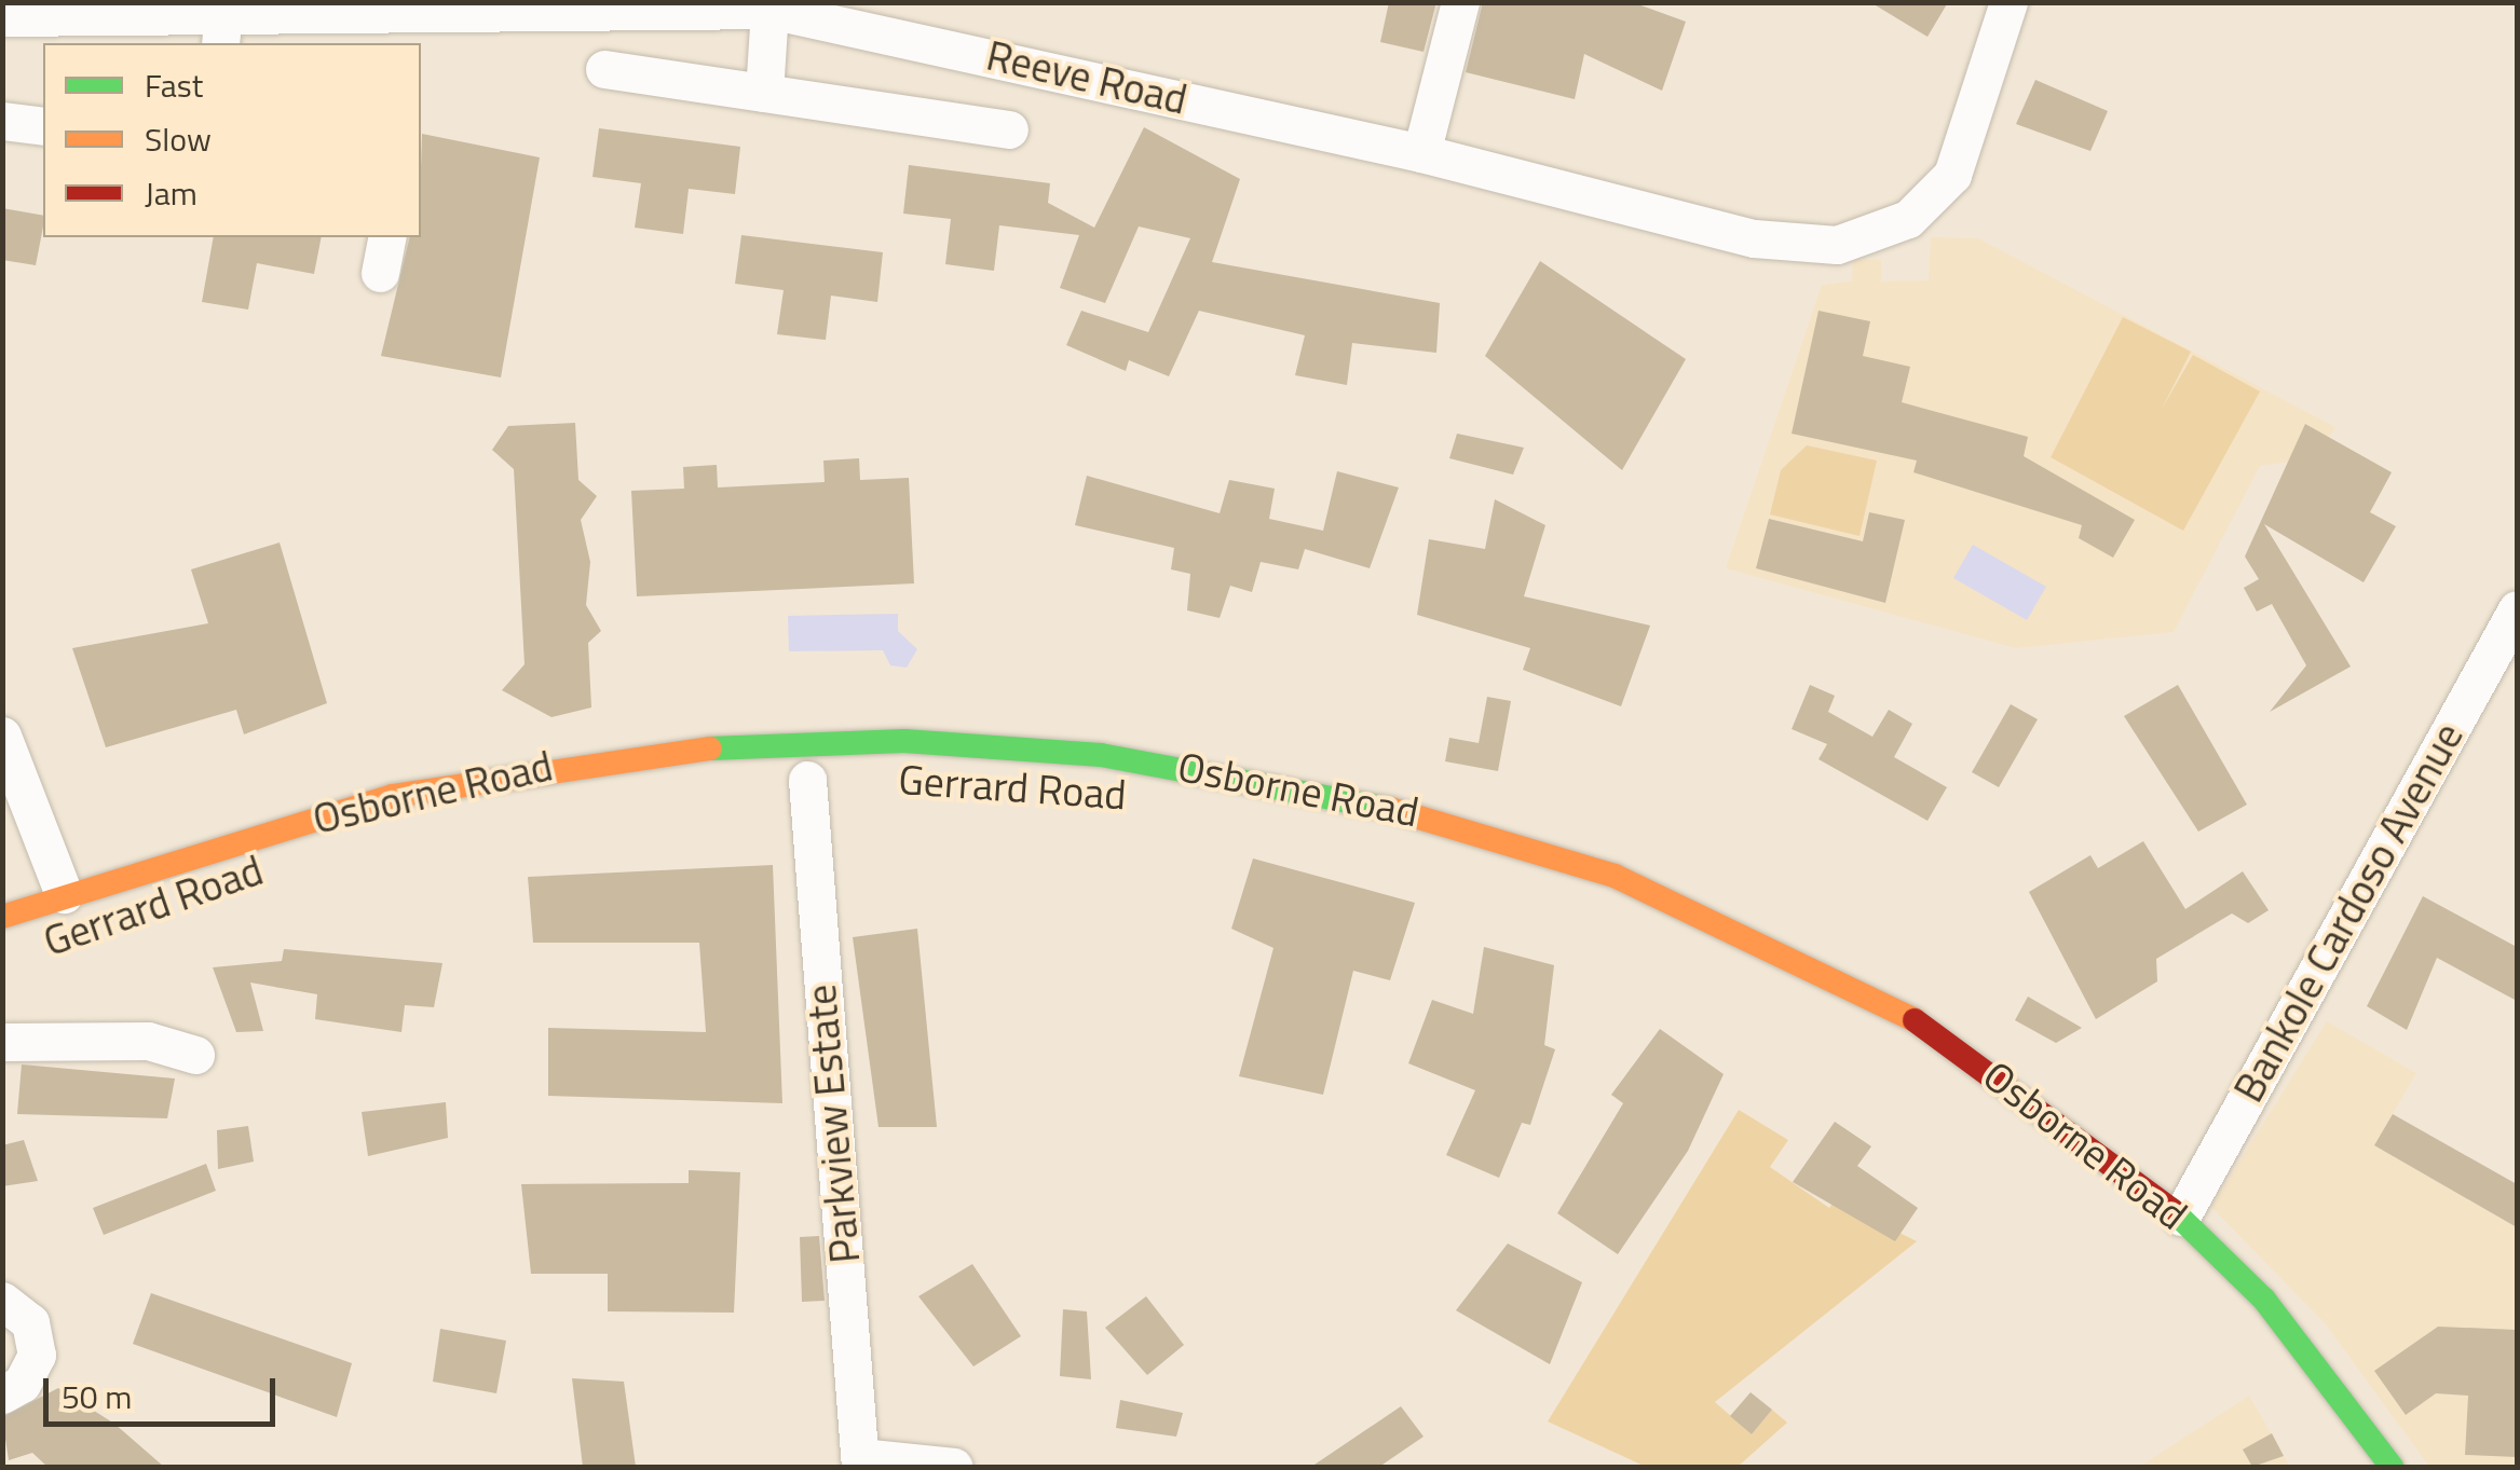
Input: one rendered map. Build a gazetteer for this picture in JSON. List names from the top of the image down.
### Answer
{
  "streets": {
    "main road": ["Gerrard Road", "Osborne Road"],
    "street": ["Reeve Road", "Bankole Cardoso Avenue", "Parkview Estate"]
  },
  "crossings": [
    ["Gerrard Road", "Parkview Estate"],
    ["Osborne Road", "Bankole Cardoso Avenue"]
  ],
  "legend": ["Fast", "Slow", "Jam"],
  "scale_bar": "50 m"
}
